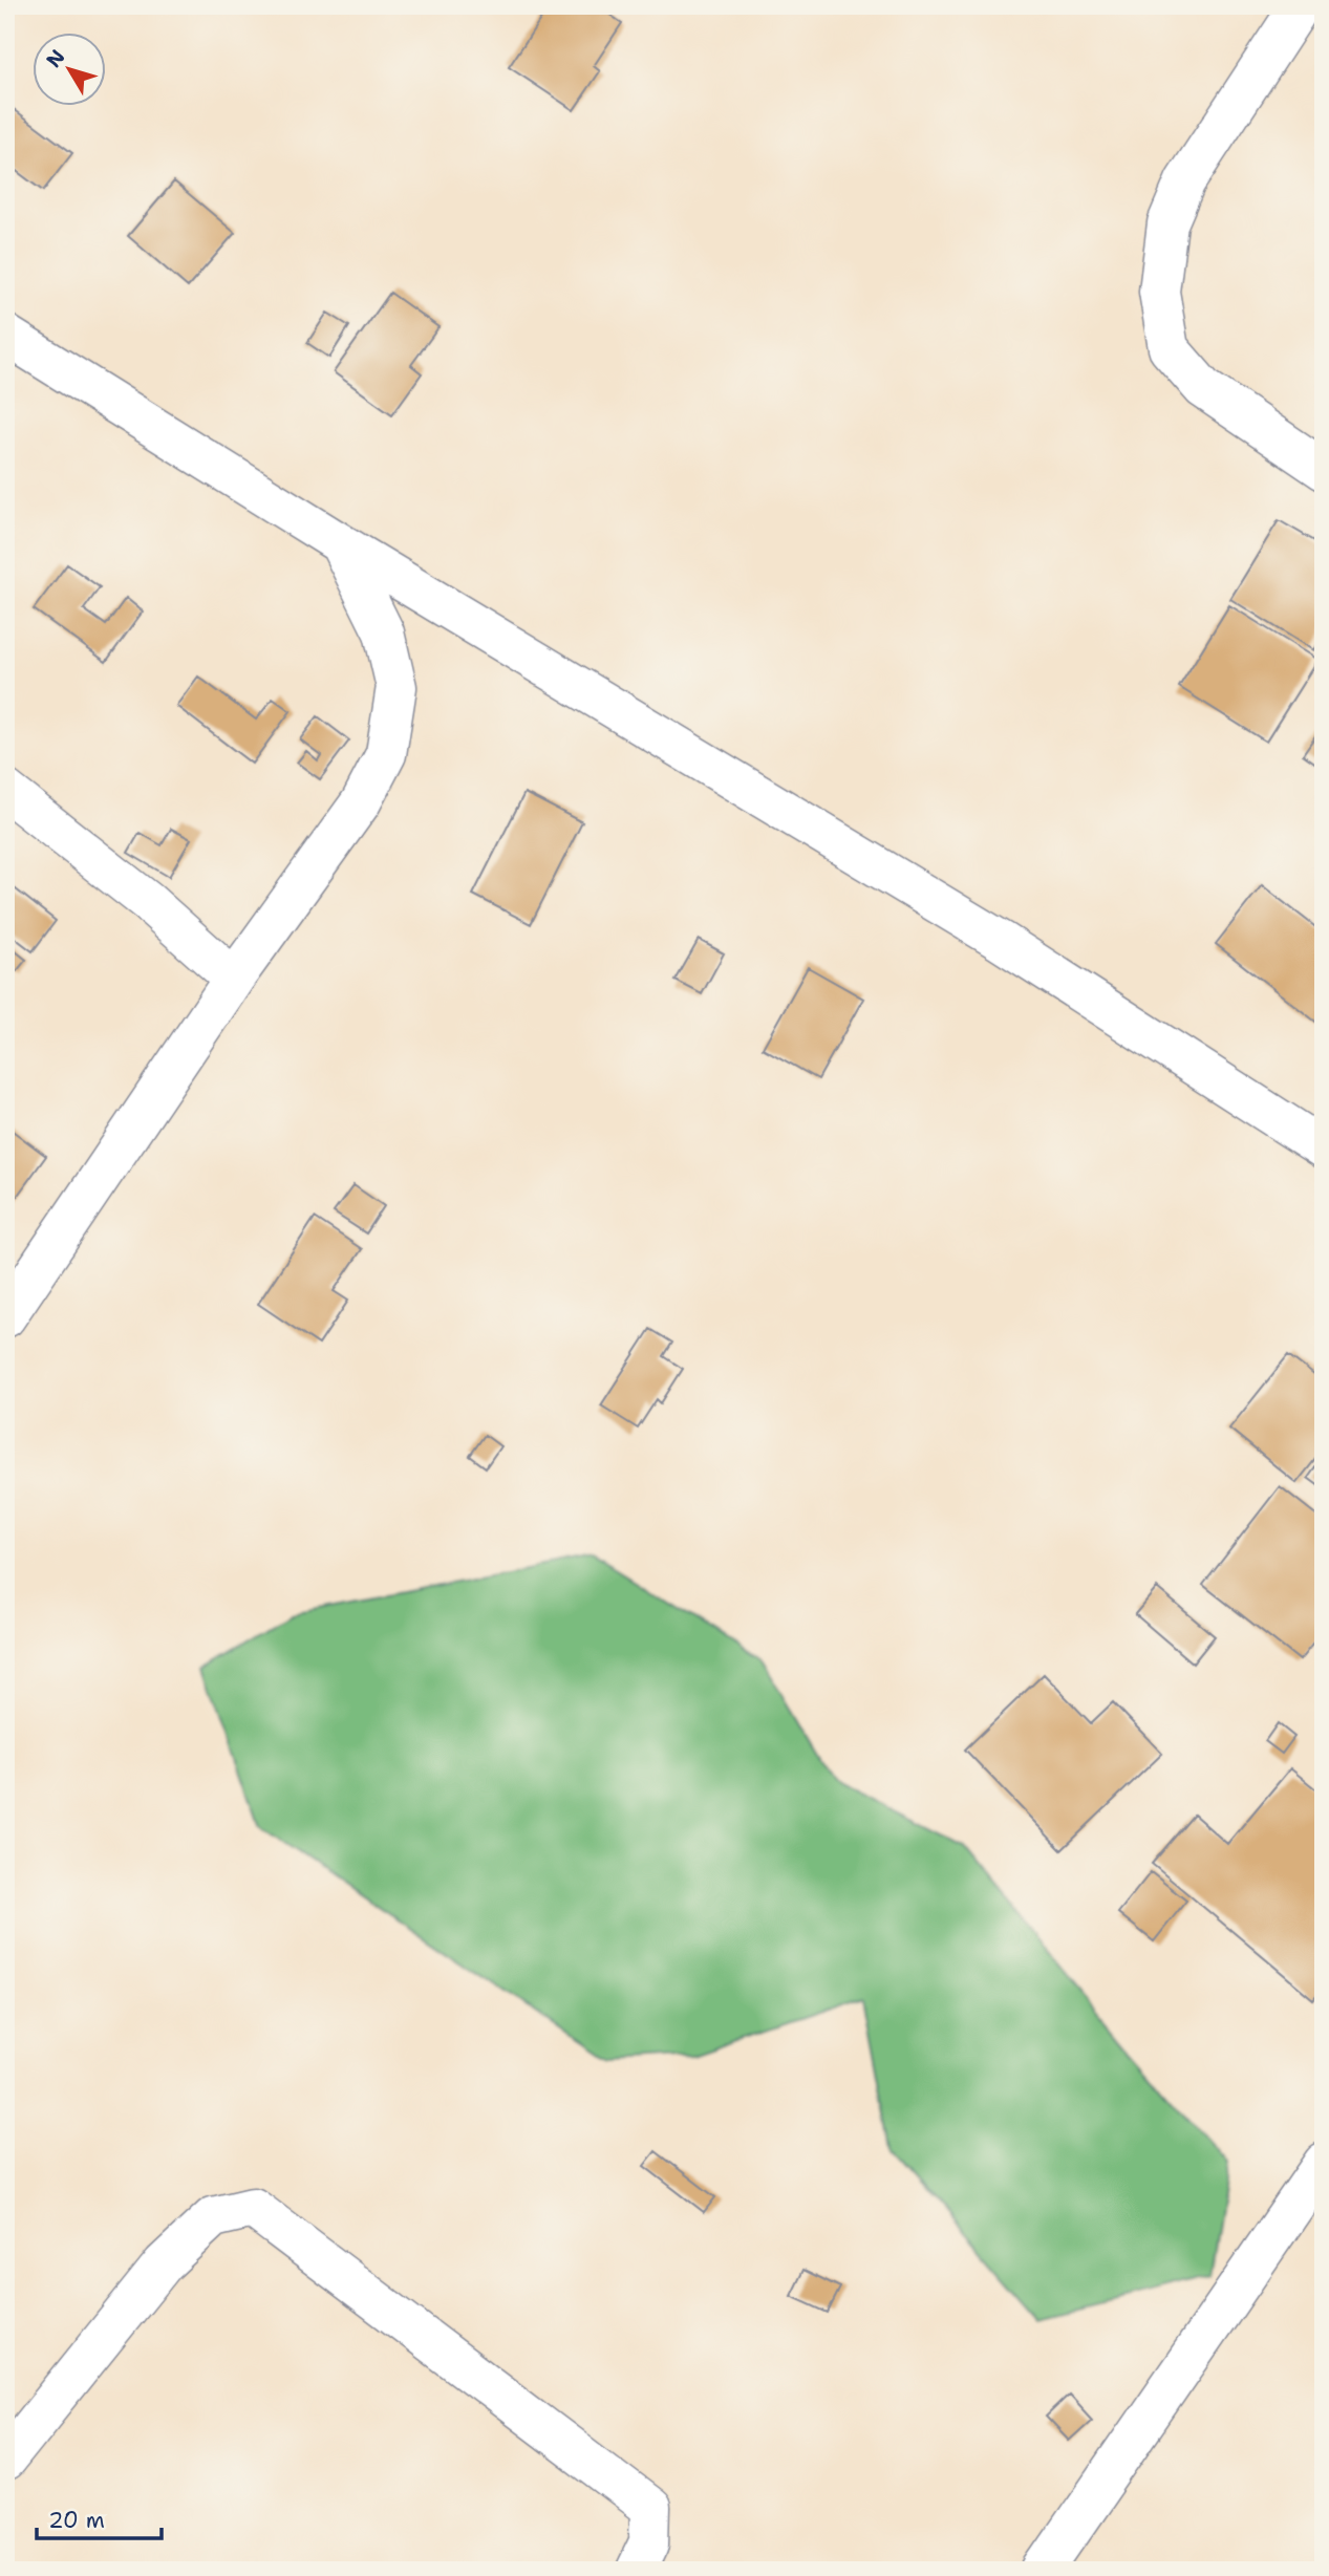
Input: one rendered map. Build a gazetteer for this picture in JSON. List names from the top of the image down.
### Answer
{
  "scale_bar": "20 m",
  "north": "top left"
}
